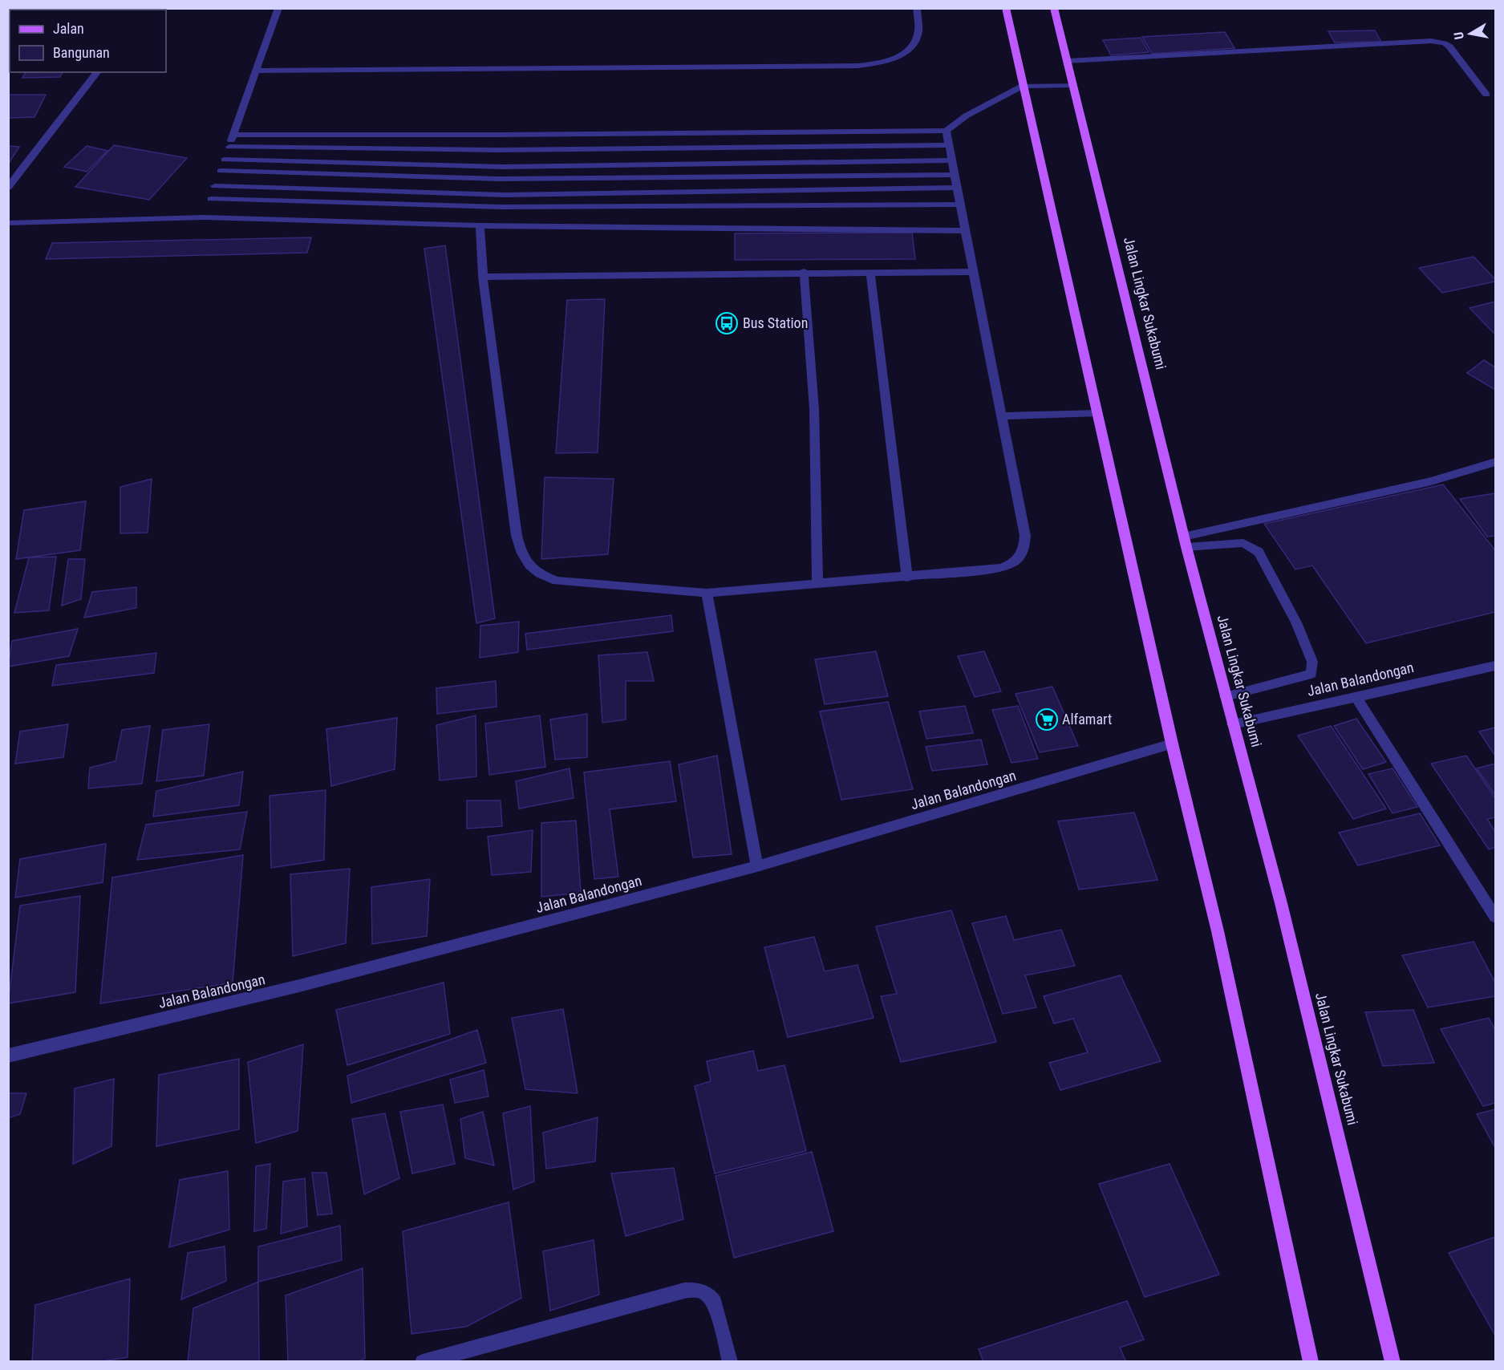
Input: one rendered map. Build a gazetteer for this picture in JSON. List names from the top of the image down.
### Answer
{
  "streets": {
    "main road": ["Jalan Lingkar Sukabumi"],
    "street": ["Jalan Balandongan"]
  },
  "crossings": [
    ["Jalan Lingkar Sukabumi", "Jalan Balandongan"]
  ],
  "places": {
    "bus stop": ["Bus Station"],
    "supermarket": ["Alfamart"]
  },
  "legend": ["Jalan", "Bangunan"],
  "north": "left"
}
